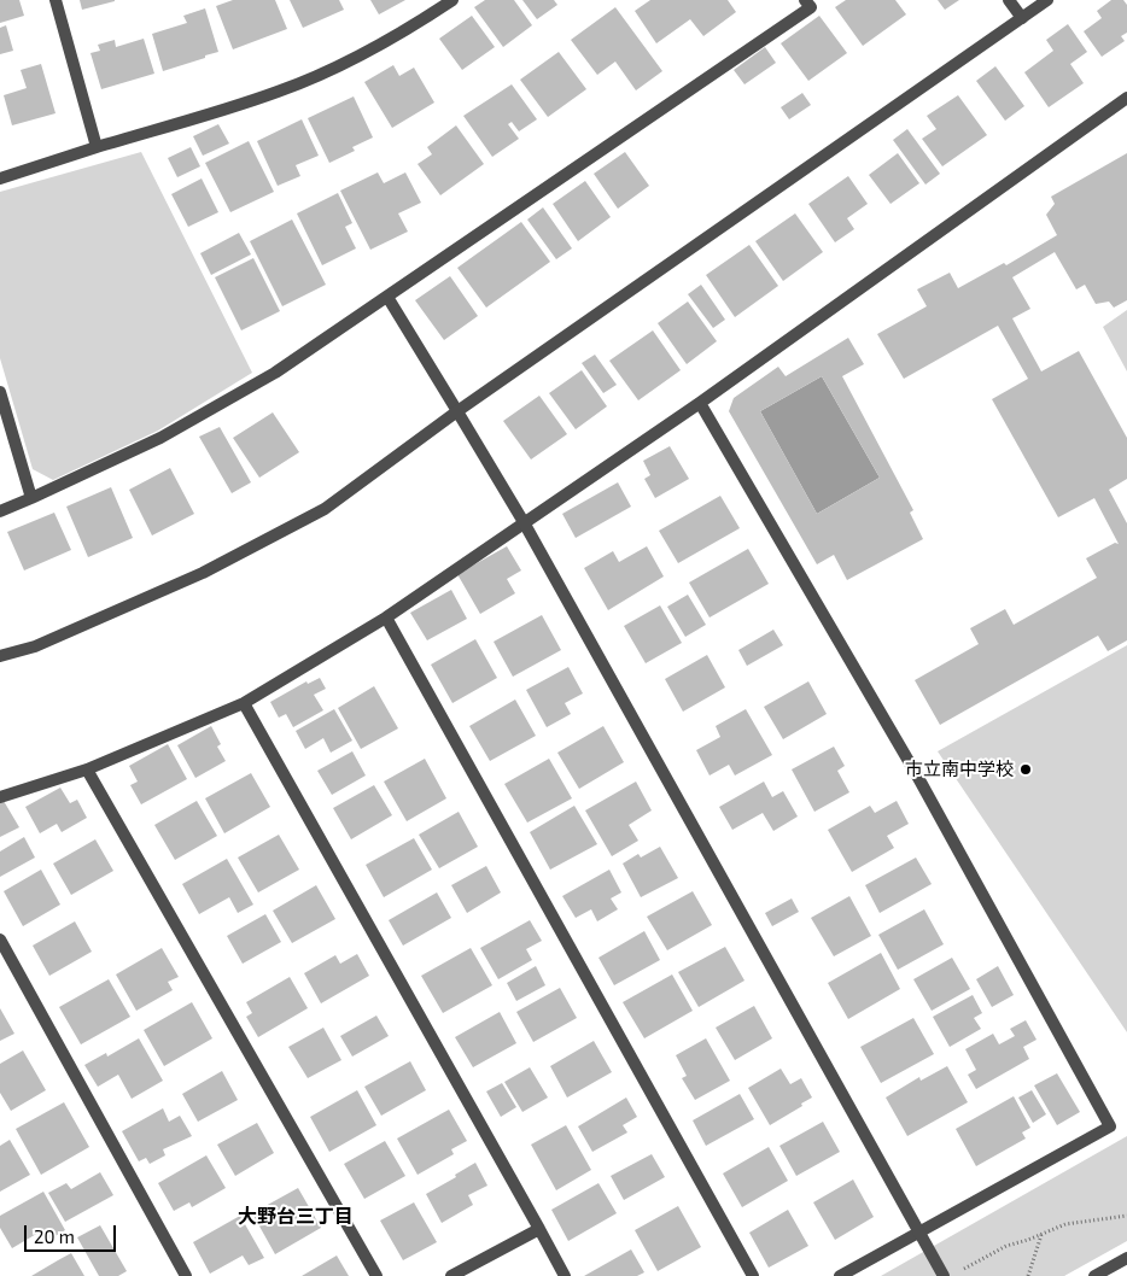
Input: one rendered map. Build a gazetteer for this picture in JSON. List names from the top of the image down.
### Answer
{
  "districts": ["大野台三丁目"],
  "places": ["市立南中学校"],
  "scale_bar": "20 m"
}
